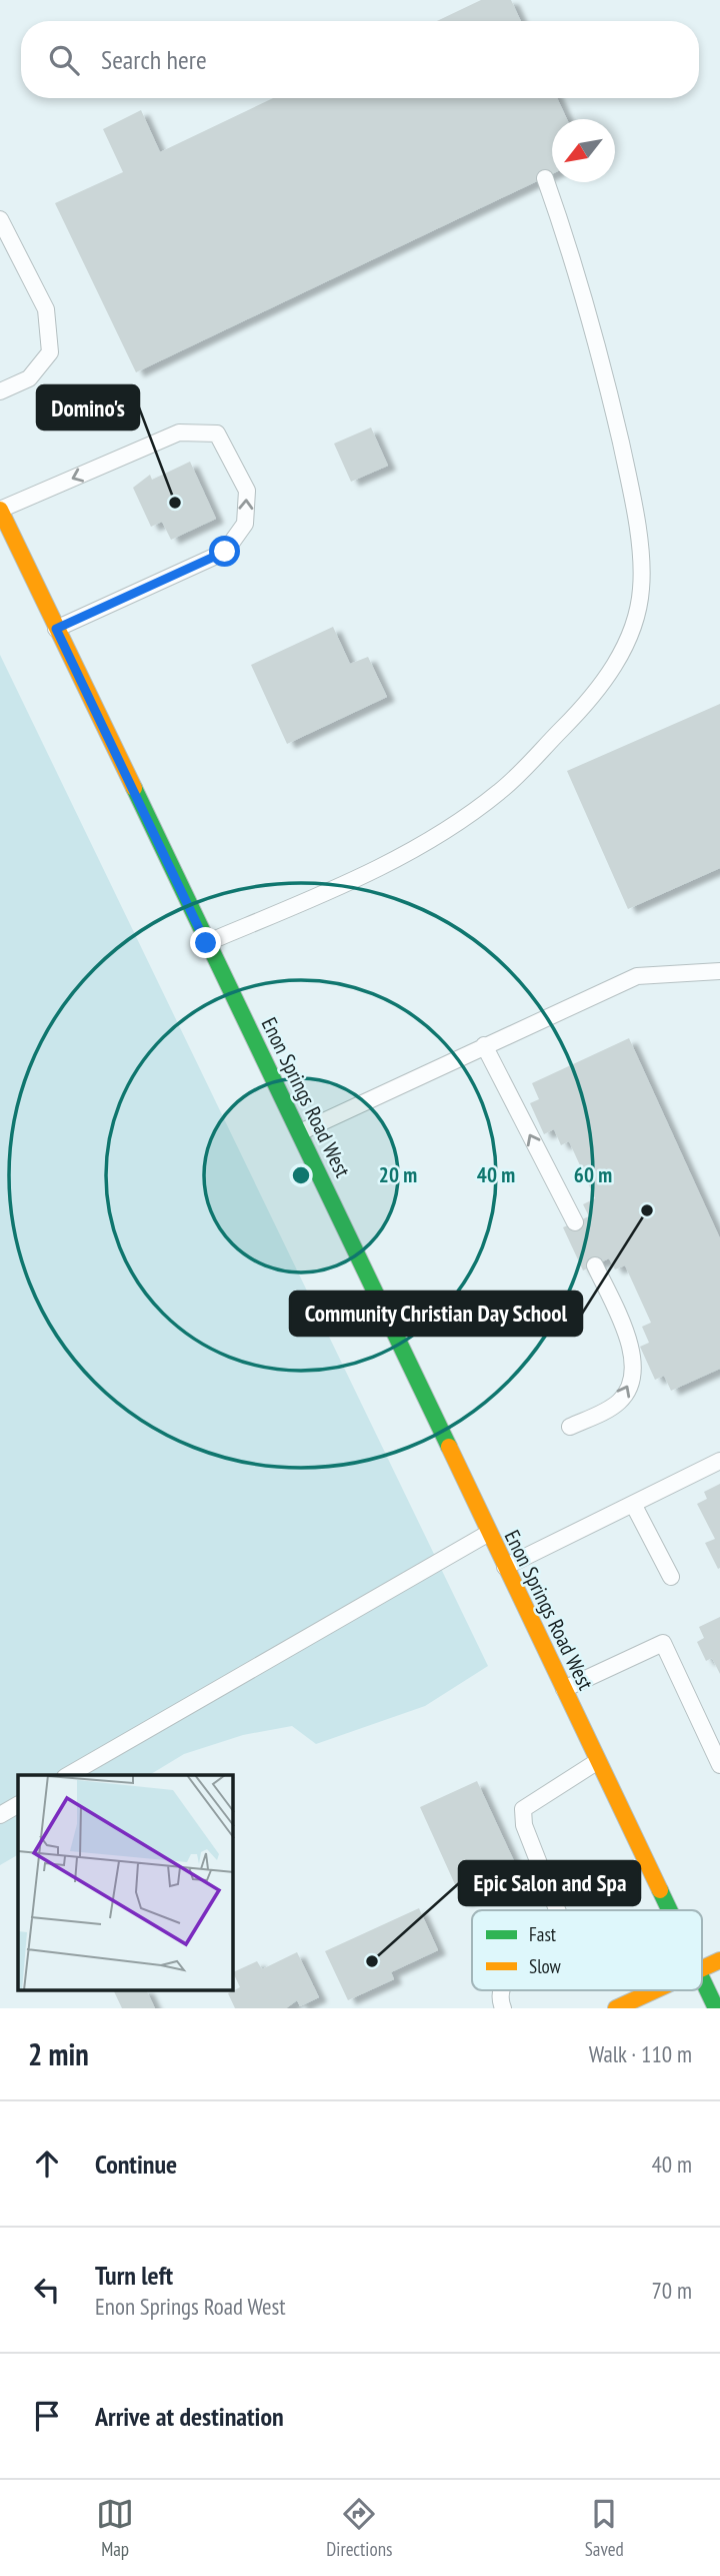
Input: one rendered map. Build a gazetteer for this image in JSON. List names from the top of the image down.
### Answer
{
  "streets": {
    "street": ["Enon Springs Road West"]
  },
  "places": ["Domino's", "Community Christian Day School", "Epic Salon and Spa"],
  "legend": ["Fast", "Slow"],
  "north": "bottom left",
  "page": {
    "search": "Search here",
    "heading": ["2 min", "Walk · 110 m"],
    "list": [
      ["Continue", "40 m"],
      ["Turn left", "Enon Springs Road West", "70 m"],
      "Arrive at destination"
    ],
    "nav": ["Map", "Directions", "Saved"]
  },
  "rings": ["20 m", "40 m", "60 m"]
}
